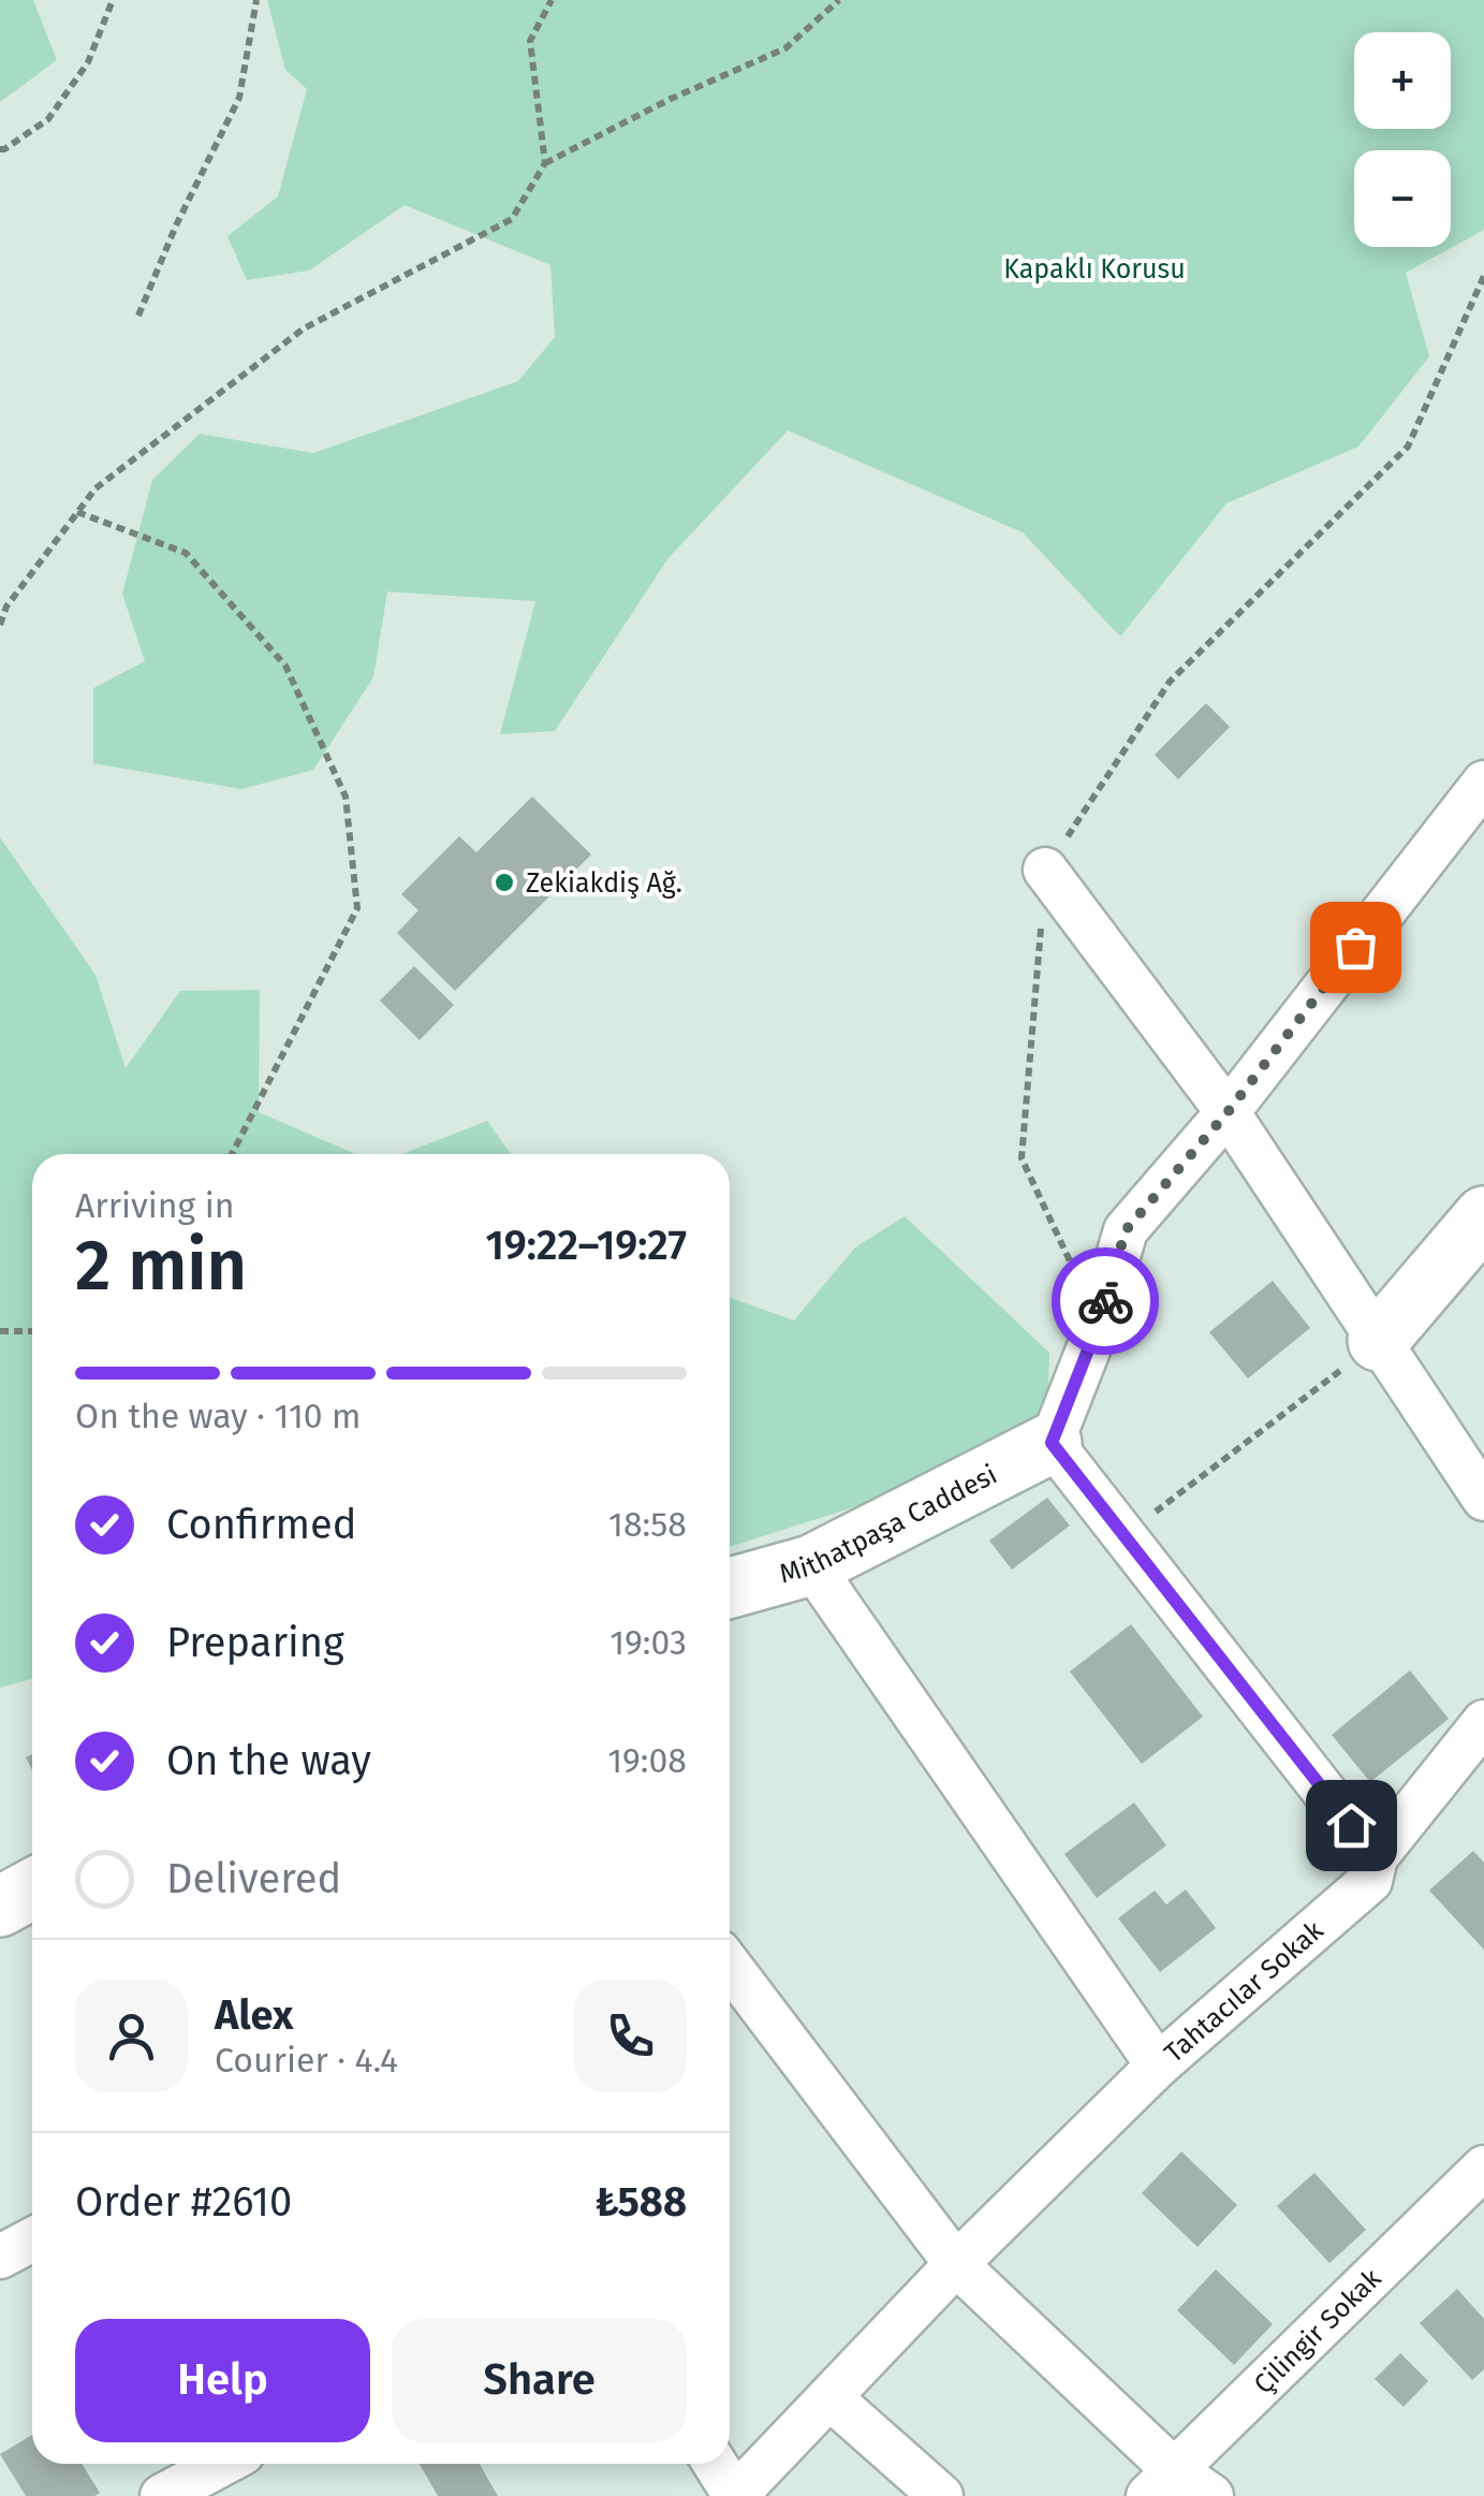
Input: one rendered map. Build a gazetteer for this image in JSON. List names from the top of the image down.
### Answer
{
  "streets": {
    "street": ["Mithatpaşa Caddesi", "Tahtacılar Sokak", "Çilingir Sokak"]
  },
  "parks": ["Kapaklı Korusu"],
  "places": ["Zekiakdiş Ağ."],
  "page": {
    "map_buttons": ["+", "−"],
    "heading": ["2 min", "Arriving in", "19:22–19:27"],
    "panel": [
      "Alex",
      "Courier · 4.4",
      "Order #2610",
      "₺588"
    ],
    "bar": "On the way · 110 m",
    "list": [
      ["Confirmed", "18:58"],
      ["Preparing", "19:03"],
      ["On the way", "19:08"],
      "Delivered"
    ],
    "buttons": ["Help", "Share"]
  }
}
